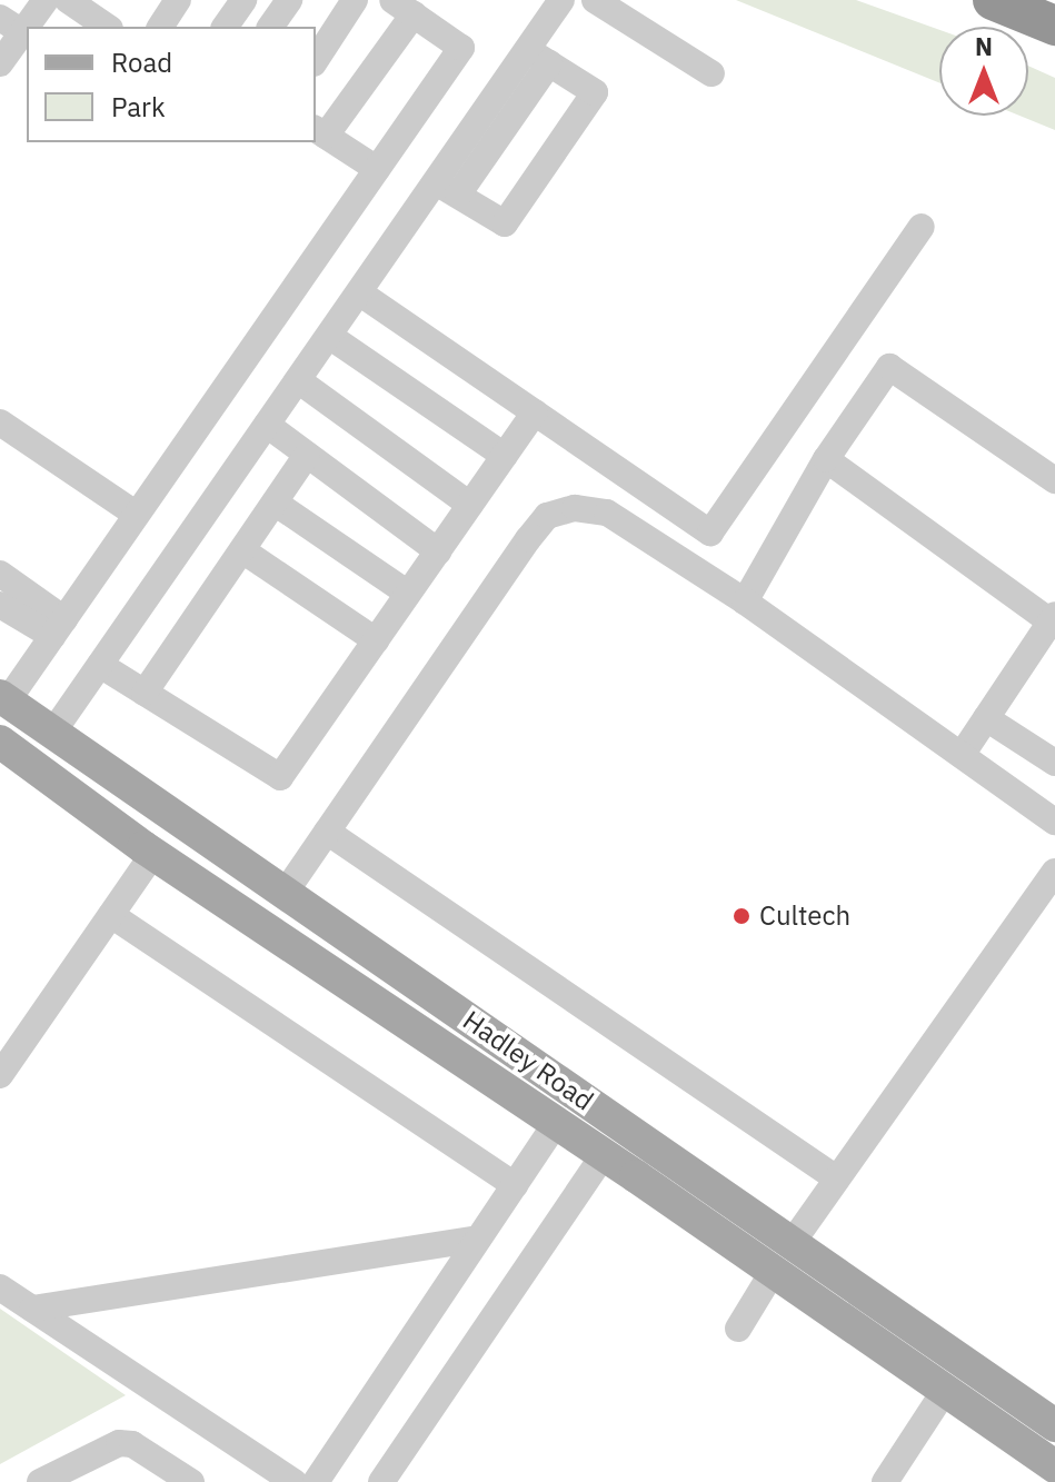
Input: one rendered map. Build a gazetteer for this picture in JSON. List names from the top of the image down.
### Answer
{
  "streets": {
    "main road": ["Hadley Road"]
  },
  "places": ["Cultech"],
  "legend": ["Road", "Park"],
  "north": "top"
}
